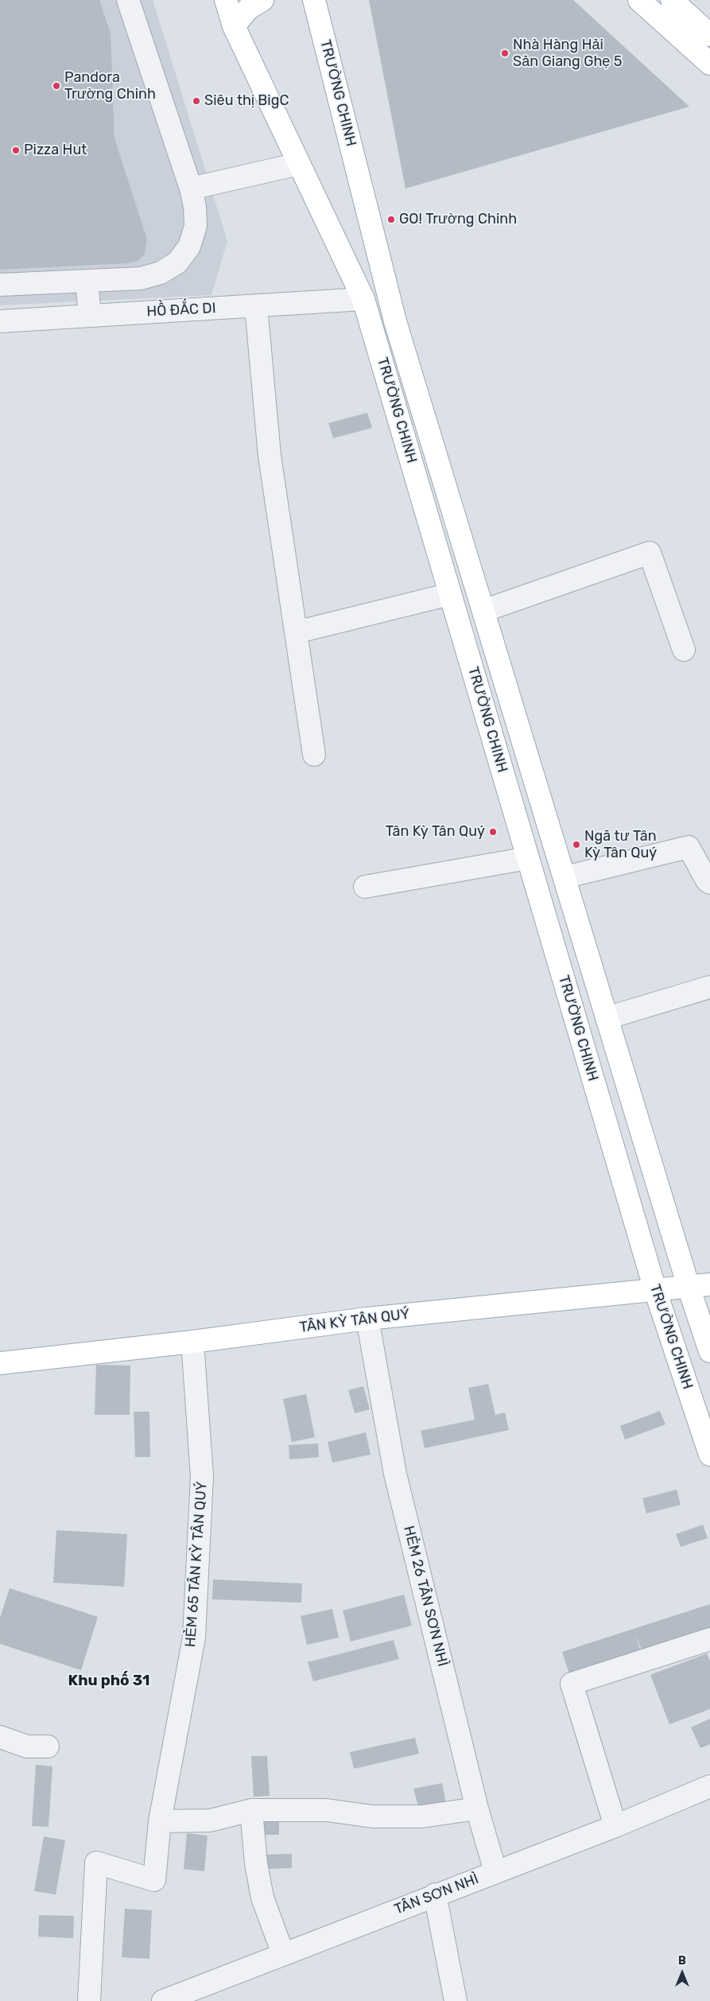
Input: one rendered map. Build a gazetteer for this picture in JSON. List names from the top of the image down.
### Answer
{
  "streets": {
    "main road": ["TRƯỜNG CHINH", "TÂN KỲ TÂN QUÝ"],
    "street": [
      "HỒ ĐẮC DI",
      "HẺM 65 TÂN KỲ TÂN QUÝ",
      "HẺM 26 TÂN SƠN NHÌ",
      "TÂN SƠN NHÌ"
    ]
  },
  "crossings": [
    ["TRƯỜNG CHINH", "HỒ ĐẮC DI"],
    ["TRƯỜNG CHINH", "TÂN KỲ TÂN QUÝ"],
    ["TÂN KỲ TÂN QUÝ", "HẺM 65 TÂN KỲ TÂN QUÝ"],
    ["TÂN KỲ TÂN QUÝ", "HẺM 26 TÂN SƠN NHÌ"],
    ["HẺM 26 TÂN SƠN NHÌ", "TÂN SƠN NHÌ"]
  ],
  "districts": ["Khu phố 31"],
  "places": [
    "Nhà Hàng Hải Sản Giang Ghẹ 5",
    "Pandora Trường Chinh",
    "Siêu thị BigC",
    "Pizza Hut",
    "GO! Trường Chinh",
    "Tân Kỳ Tân Quý",
    "Ngã tư Tân Kỳ Tân Quý"
  ],
  "north": "top"
}
